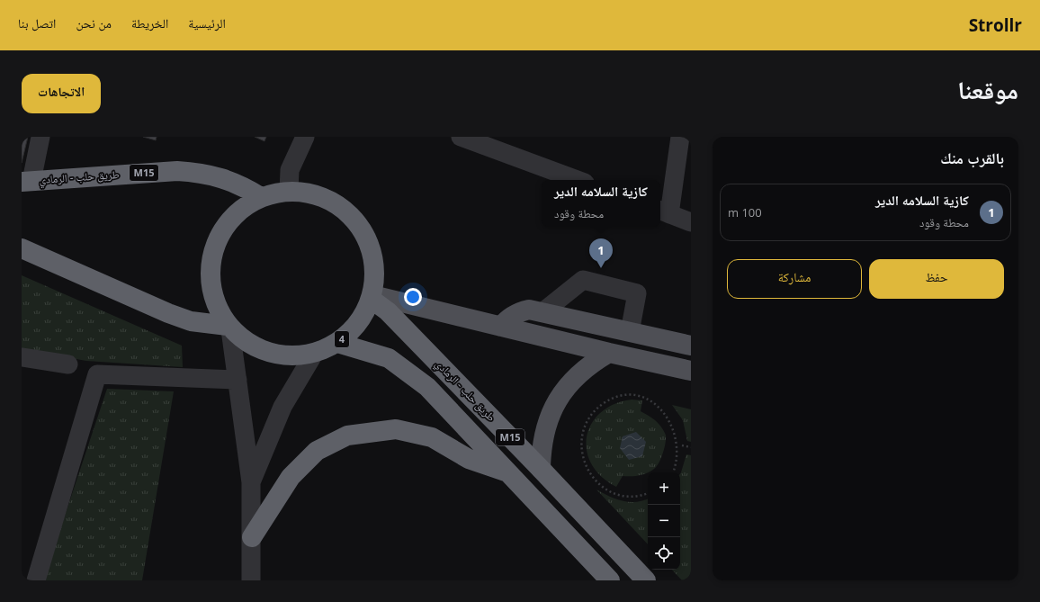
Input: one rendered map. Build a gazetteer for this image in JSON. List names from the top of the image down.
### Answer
{
  "streets": {
    "highway": ["M15", "طريق حلب - الرمادي", "4"]
  },
  "crossings": [
    ["M15", "4"],
    ["طريق حلب - الرمادي", "4"]
  ],
  "page": {
    "header": "Strollr",
    "nav": [
      "الرئيسية",
      "الخريطة",
      "من نحن",
      "اتصل بنا"
    ],
    "title": "موقعنا",
    "buttons": [
      "الاتجاهات",
      ["حفظ", "مشاركة"]
    ],
    "heading": "بالقرب منك",
    "popup": ["كازية السلامه الدير", "محطة وقود"],
    "list": [
      {
        "mark": "1",
        "name": "كازية السلامه الدير",
        "note": "محطة وقود",
        "value": "100 m"
      }
    ],
    "pins": "1",
    "map_buttons": ["+", "−"]
  }
}
